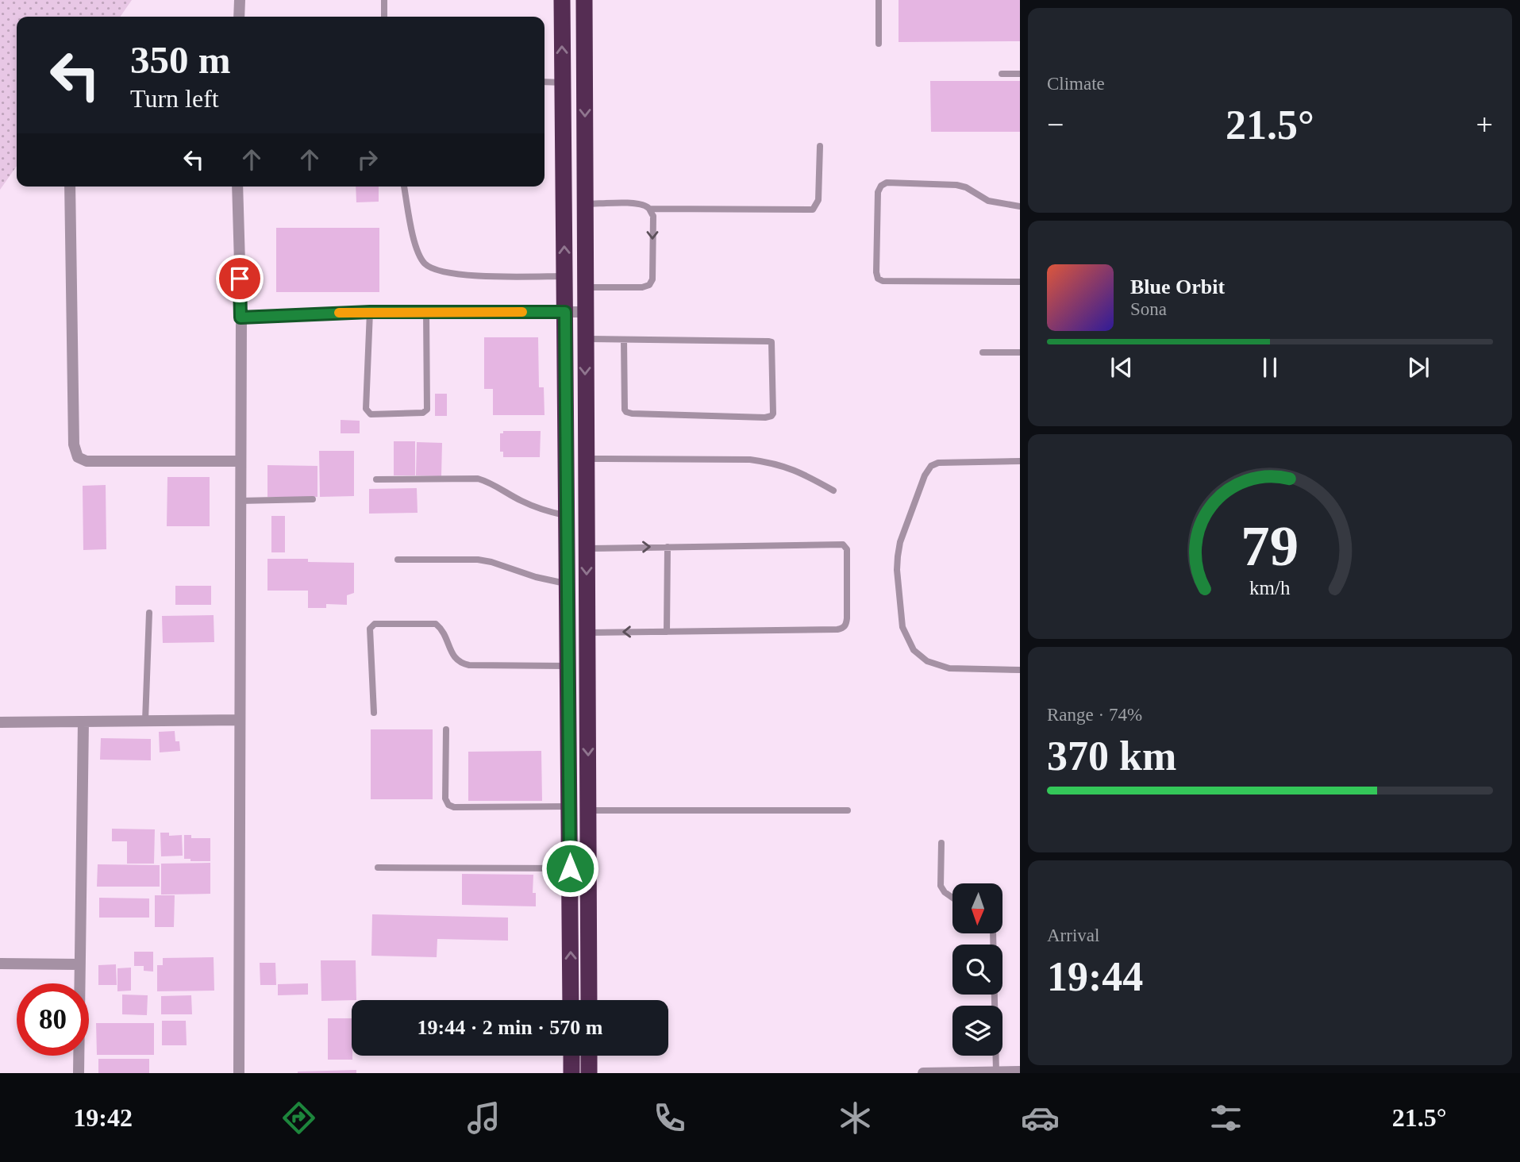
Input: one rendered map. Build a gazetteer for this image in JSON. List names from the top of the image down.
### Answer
{
  "north": "bottom",
  "page": {
    "tile": [
      "Climate",
      ["Range · 74%", "370 km"],
      ["Arrival", "19:44"]
    ],
    "turn": ["350 m", "Turn left"],
    "heat": ["−", "21.5°", "+"],
    "song": ["Blue Orbit", "Sona"],
    "limit": "80",
    "trip": "19:44 · 2 min · 570 m",
    "tabs": ["19:42", "21.5°"],
    "gauge": ["79", "km/h"]
  }
}
